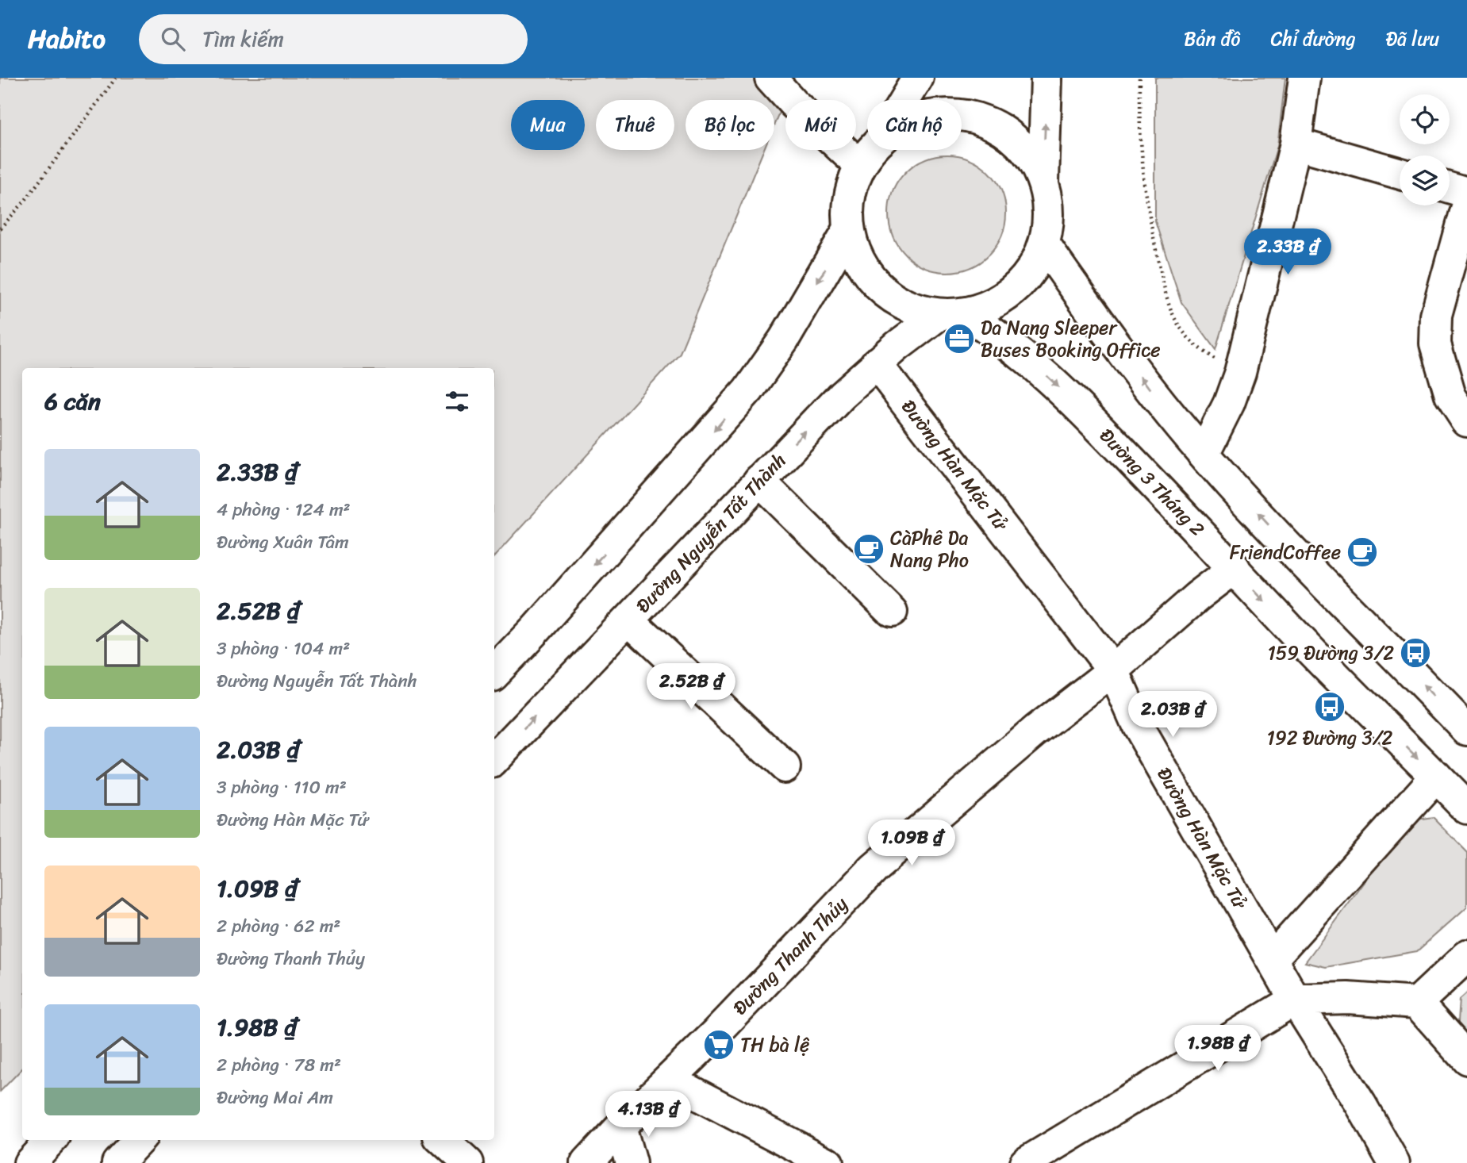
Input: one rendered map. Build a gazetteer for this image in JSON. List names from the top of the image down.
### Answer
{
  "streets": {
    "street": [
      "Đường Hàn Mặc Tử",
      "Đường 3 Tháng 2",
      "Đường Nguyễn Tất Thành",
      "Đường Thanh Thủy"
    ]
  },
  "crossings": [
    ["Đường Hàn Mặc Tử", "Đường Nguyễn Tất Thành"],
    ["Đường Hàn Mặc Tử", "Đường Thanh Thủy"],
    ["Đường 3 Tháng 2", "Đường Nguyễn Tất Thành"],
    ["Đường 3 Tháng 2", "Đường Thanh Thủy"]
  ],
  "places": {
    "office": ["Da Nang Sleeper Buses Booking Office"],
    "cafe": ["CàPhê Da Nang Pho", "FriendCoffee"],
    "bus stop": ["159 Đường 3/2", "192 Đường 3/2"],
    "supermarket": ["TH bà lệ"]
  },
  "page": {
    "header": "Habito",
    "search": "Tìm kiếm",
    "nav": ["Bản đồ", "Chỉ đường", "Đã lưu"],
    "chip": [
      "Mua",
      "Thuê",
      "Bộ lọc",
      "Mới",
      "Căn hộ"
    ],
    "price": [
      "2.33B ₫",
      "2.52B ₫",
      "2.03B ₫",
      "1.09B ₫",
      "1.98B ₫",
      "4.13B ₫"
    ],
    "heading": "6 căn",
    "list": [
      {
        "name": "2.33B ₫",
        "note": "4 phòng · 124 m² · Đường Xuân Tâm"
      },
      {
        "name": "2.52B ₫",
        "note": "3 phòng · 104 m² · Đường Nguyễn Tất Thành"
      },
      {
        "name": "2.03B ₫",
        "note": "3 phòng · 110 m² · Đường Hàn Mặc Tử"
      },
      {
        "name": "1.09B ₫",
        "note": "2 phòng · 62 m² · Đường Thanh Thủy"
      },
      {
        "name": "1.98B ₫",
        "note": "2 phòng · 78 m² · Đường Mai Am"
      }
    ]
  }
}
